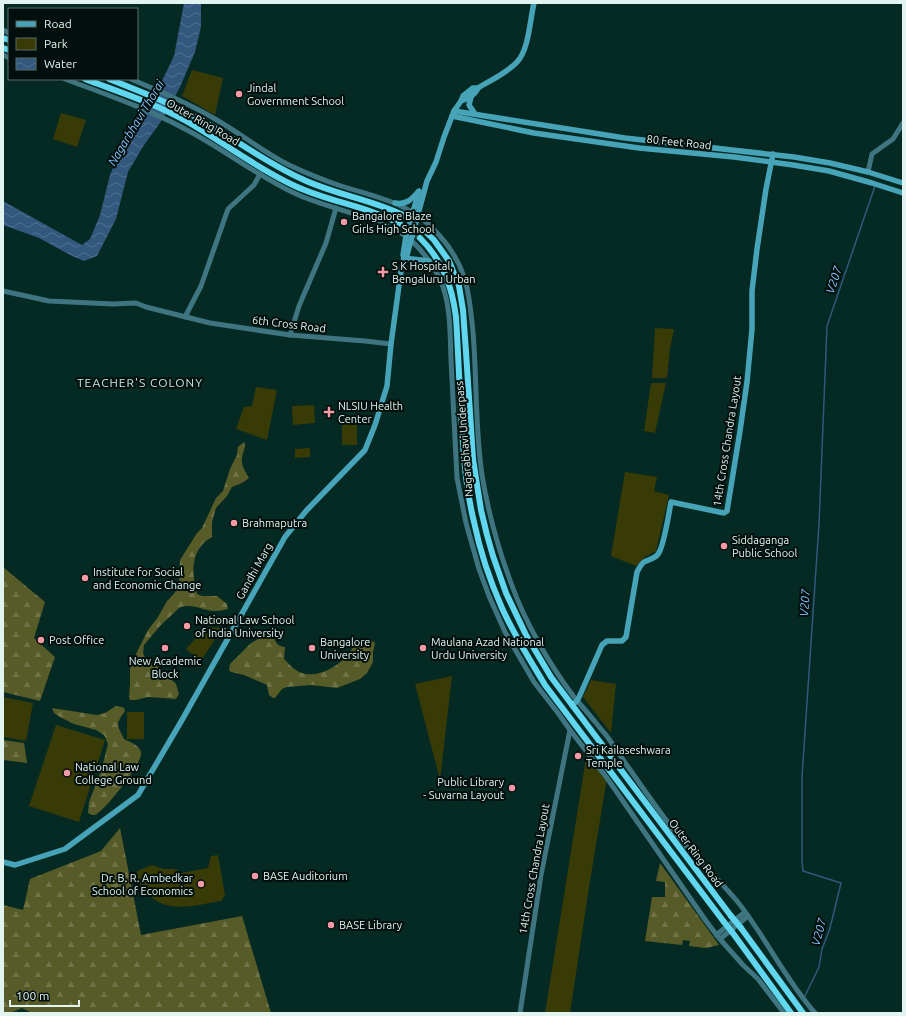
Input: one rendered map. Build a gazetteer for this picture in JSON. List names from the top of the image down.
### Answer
{
  "streets": {
    "highway": ["Outer Ring Road", "Nagarabhavi Underpass"],
    "main road": ["80 Feet Road", "14th Cross Chandra Layout", "Gandhi Marg"],
    "street": ["6th Cross Road"]
  },
  "crossings": [
    ["Outer Ring Road", "Nagarabhavi Underpass"],
    ["Outer Ring Road", "14th Cross Chandra Layout"],
    ["80 Feet Road", "14th Cross Chandra Layout"],
    ["6th Cross Road", "Gandhi Marg"],
    ["Nagarabhavi Underpass", "14th Cross Chandra Layout"]
  ],
  "districts": ["TEACHER'S COLONY"],
  "water": ["Nagarbhavi Thorai", "V207"],
  "places": {
    "other": [
      "Jindal Government School",
      "Bangalore Blaze Girls High School",
      "Brahmaputra",
      "Siddaganga Public School",
      "Institute for Social and Economic Change",
      "National Law School of India University",
      "Post Office",
      "New Academic Block",
      "Bangalore University",
      "Maulana Azad National Urdu University",
      "Sri Kailaseshwara Temple",
      "National Law College Ground",
      "Public Library - Suvarna Layout",
      "BASE Auditorium",
      "Dr. B. R. Ambedkar School of Economics",
      "BASE Library"
    ],
    "health": ["S K Hospital, Bengaluru Urban", "NLSIU Health Center"]
  },
  "legend": ["Road", "Park", "Water"],
  "scale_bar": "100 m"
}
